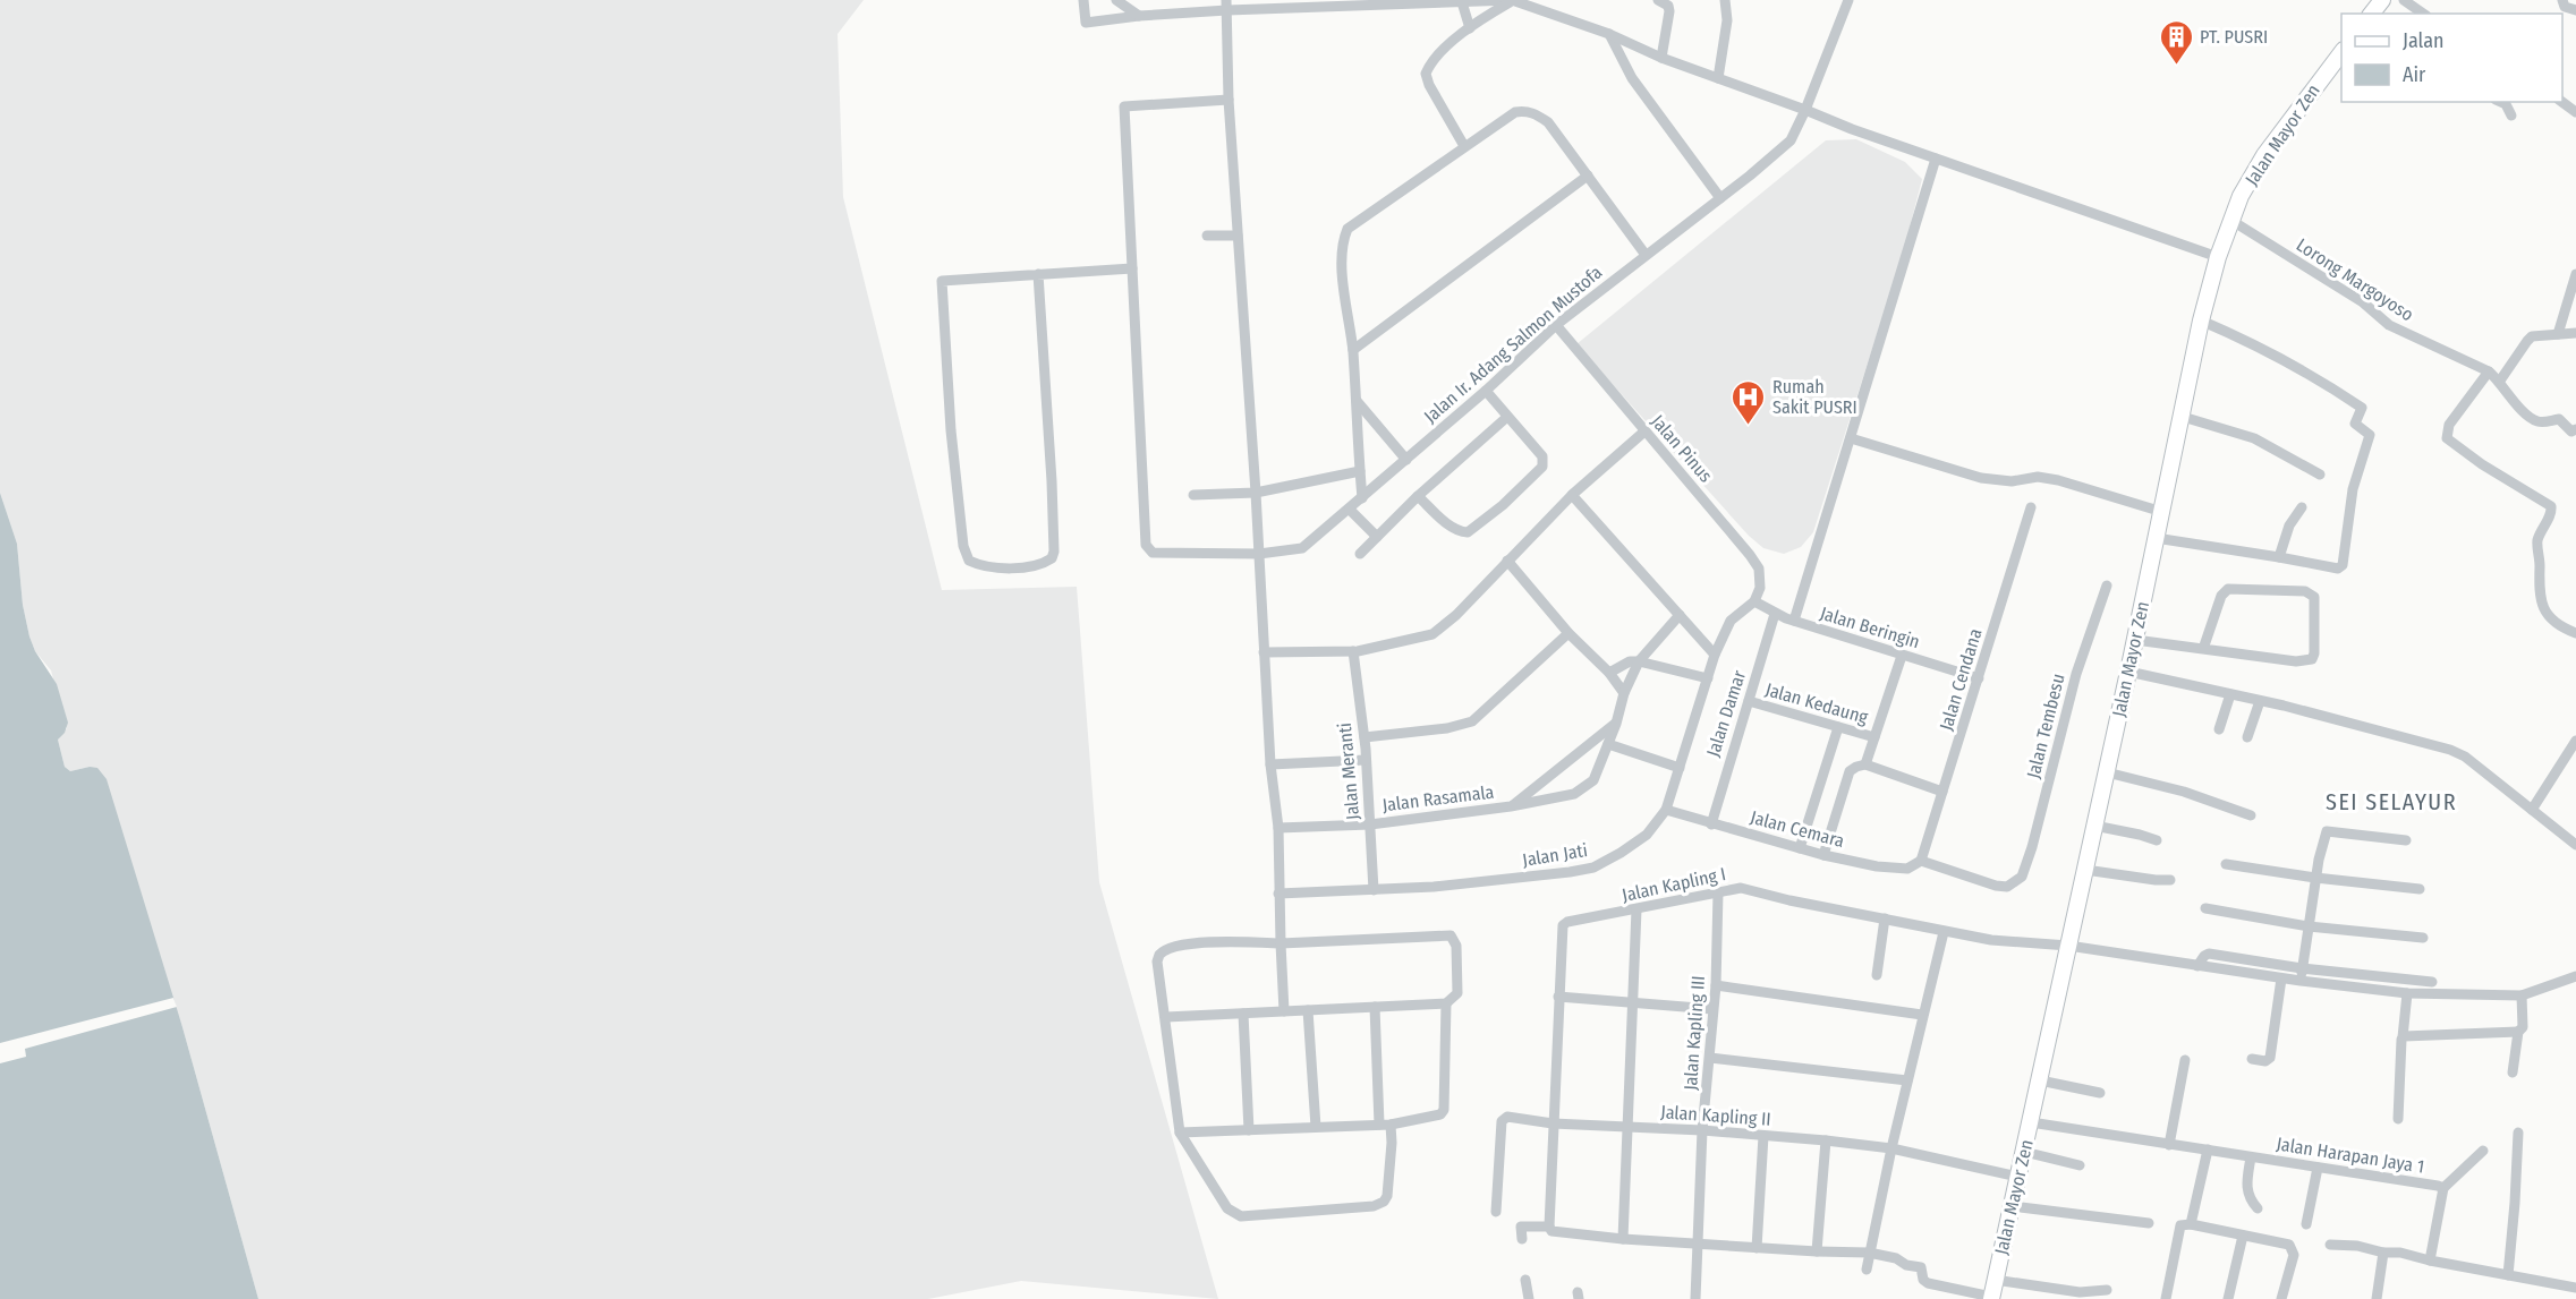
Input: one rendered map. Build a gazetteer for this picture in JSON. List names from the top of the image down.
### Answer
{
  "streets": {
    "street": [
      "Jalan Mayor Zen",
      "Lorong Margoyoso",
      "Jalan Ir. Adang Salmon Mustofa",
      "Jalan Pinus",
      "Jalan Beringin",
      "Jalan Cendana",
      "Jalan Kedaung",
      "Jalan Damar",
      "Jalan Tembesu",
      "Jalan Meranti",
      "Jalan Rasamala",
      "Jalan Cemara",
      "Jalan Jati",
      "Jalan Kapling I",
      "Jalan Kapling III",
      "Jalan Kapling II",
      "Jalan Harapan Jaya 1"
    ]
  },
  "crossings": [
    ["Jalan Mayor Zen", "Lorong Margoyoso"],
    ["Jalan Mayor Zen", "Jalan Kapling I"],
    ["Jalan Mayor Zen", "Jalan Kapling II"],
    ["Jalan Mayor Zen", "Jalan Harapan Jaya 1"],
    ["Jalan Ir. Adang Salmon Mustofa", "Jalan Pinus"],
    ["Jalan Pinus", "Jalan Beringin"],
    ["Jalan Pinus", "Jalan Jati"],
    ["Jalan Beringin", "Jalan Cendana"],
    ["Jalan Beringin", "Jalan Damar"],
    ["Jalan Beringin", "Jalan Jati"],
    ["Jalan Cendana", "Jalan Tembesu"],
    ["Jalan Cendana", "Jalan Cemara"],
    ["Jalan Kedaung", "Jalan Damar"],
    ["Jalan Damar", "Jalan Cemara"],
    ["Jalan Tembesu", "Jalan Cemara"],
    ["Jalan Meranti", "Jalan Rasamala"],
    ["Jalan Meranti", "Jalan Jati"],
    ["Jalan Cemara", "Jalan Jati"],
    ["Jalan Kapling I", "Jalan Kapling III"],
    ["Jalan Kapling I", "Jalan Kapling II"],
    ["Jalan Kapling III", "Jalan Kapling II"]
  ],
  "districts": ["SEI SELAYUR"],
  "places": {
    "building": ["PT. PUSRI"],
    "hospital": ["Rumah Sakit PUSRI"]
  },
  "legend": ["Jalan", "Air"]
}
